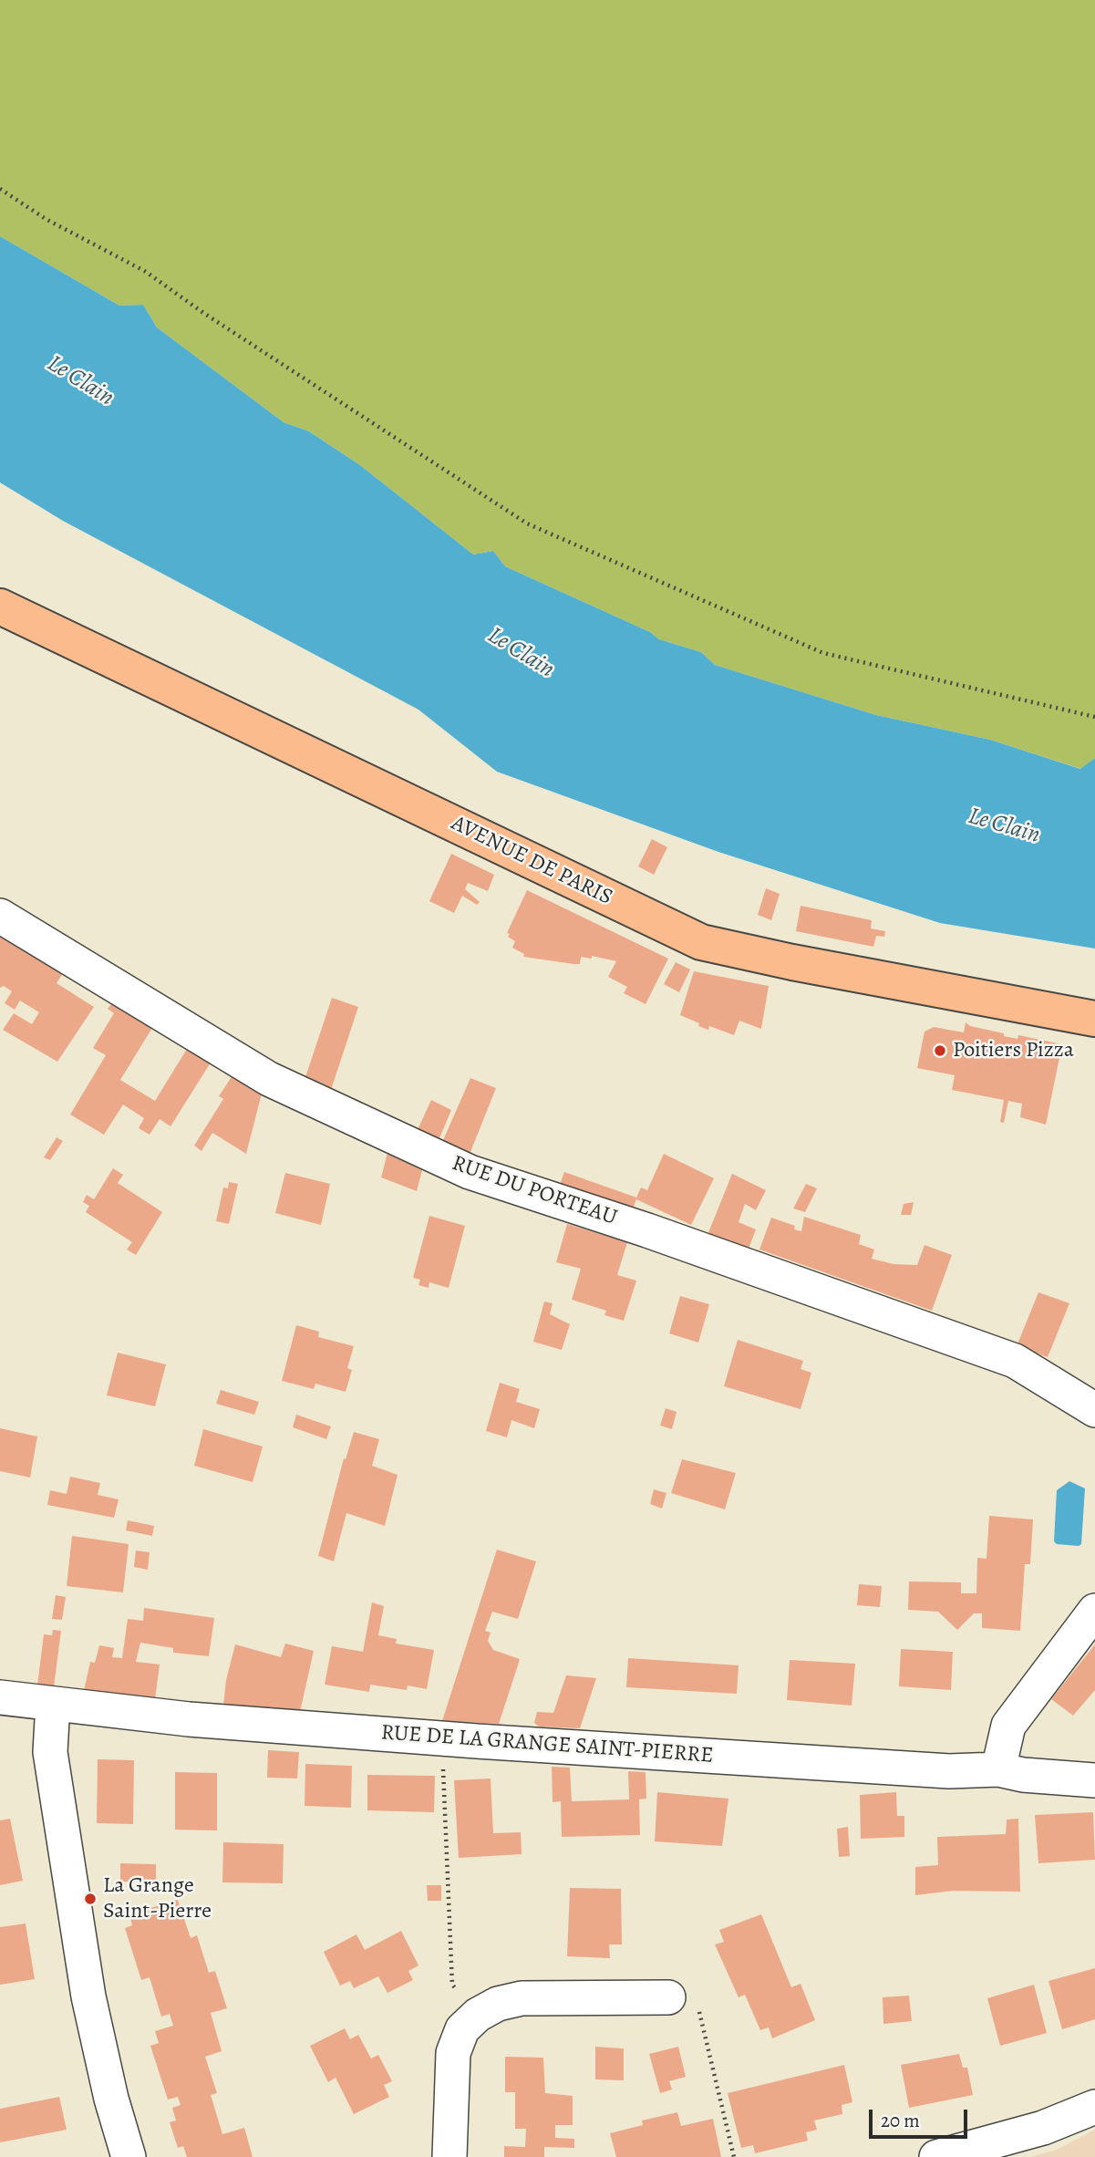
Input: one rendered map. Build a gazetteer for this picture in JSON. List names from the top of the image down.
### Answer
{
  "streets": {
    "main road": ["AVENUE DE PARIS"],
    "street": ["RUE DU PORTEAU", "RUE DE LA GRANGE SAINT-PIERRE"]
  },
  "water": ["Le Clain"],
  "places": ["Poitiers Pizza", "La Grange Saint-Pierre"],
  "scale_bar": "20 m"
}
